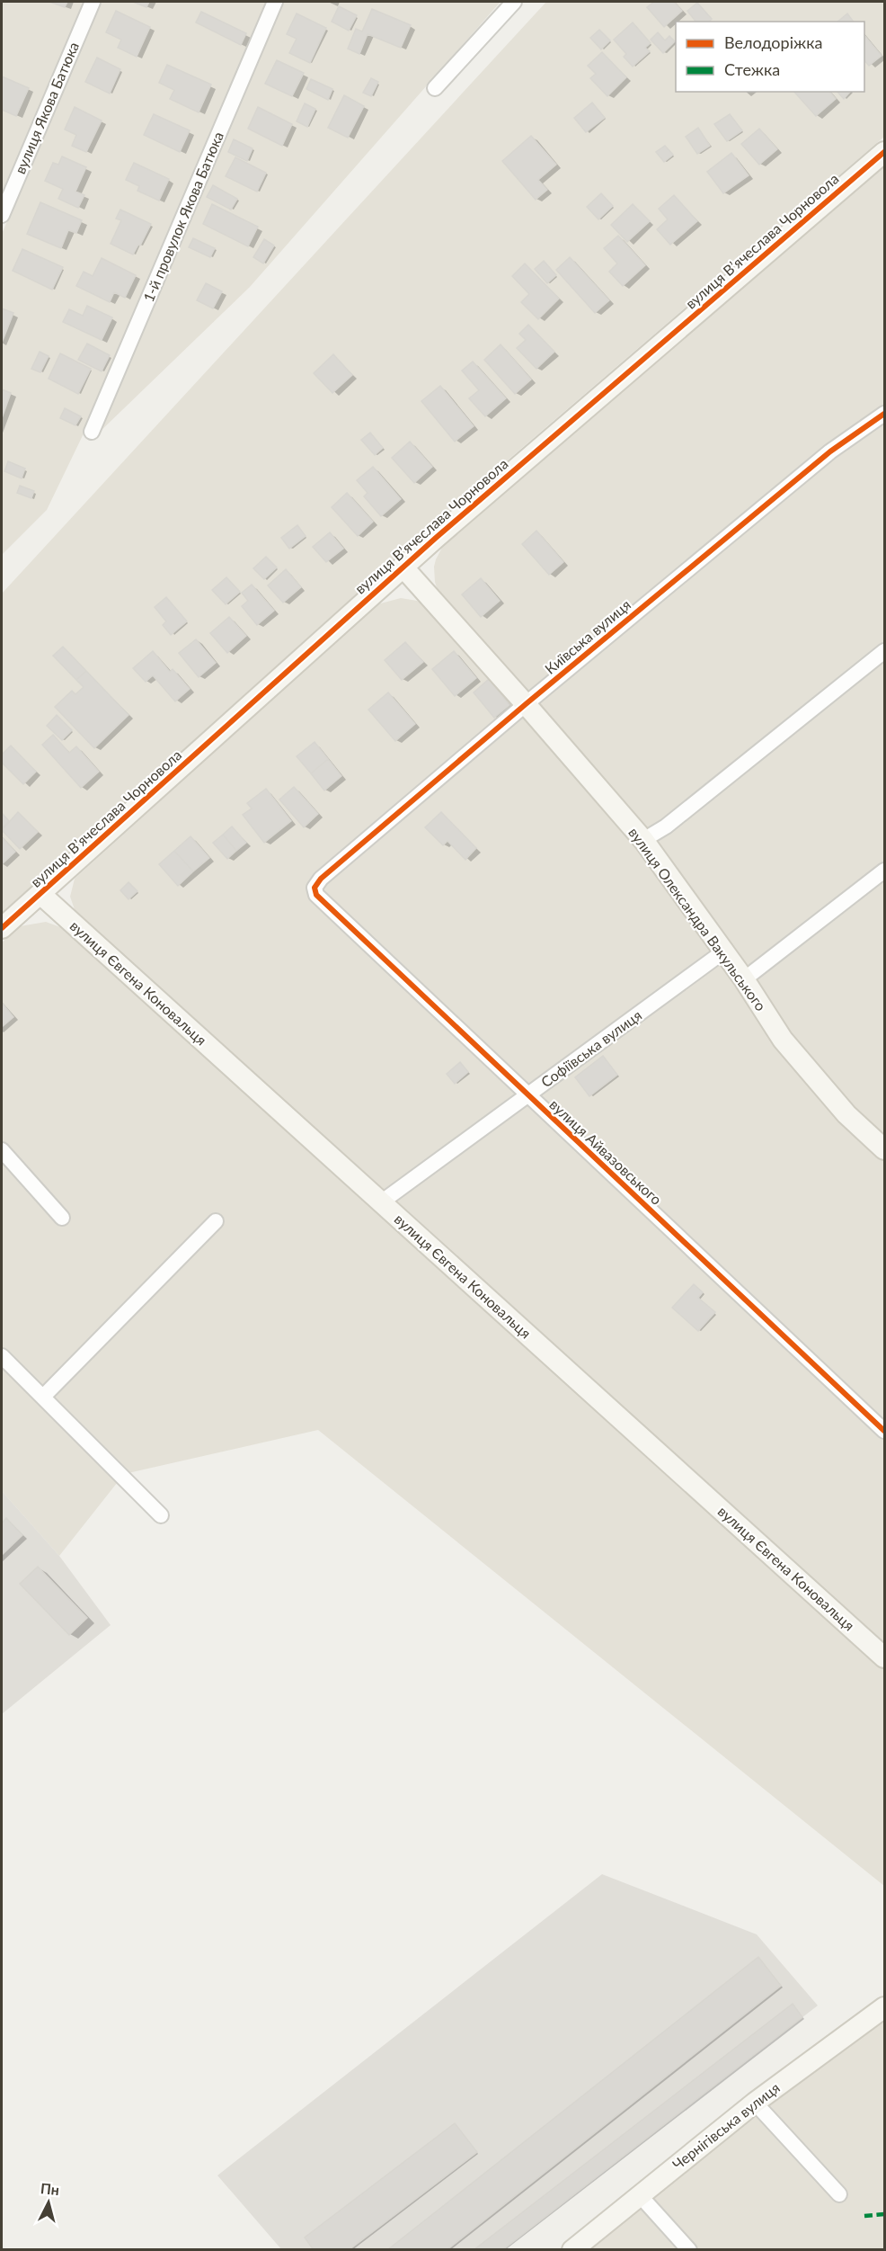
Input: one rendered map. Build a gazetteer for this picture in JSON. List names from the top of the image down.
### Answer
{
  "streets": {
    "street": [
      "вулиця Якова Батюка",
      "1-й провулок Якова Батюка",
      "вулиця Вʼячеслава Чорновола",
      "Київська вулиця",
      "вулиця Олександра Вакульського",
      "вулиця Євгена Коновальця",
      "Софіївська вулиця",
      "вулиця Айвазовського",
      "Чернігівська вулиця"
    ]
  },
  "crossings": [
    ["вулиця Вʼячеслава Чорновола", "вулиця Олександра Вакульського"],
    ["вулиця Вʼячеслава Чорновола", "вулиця Євгена Коновальця"],
    ["Київська вулиця", "вулиця Олександра Вакульського"],
    ["Київська вулиця", "вулиця Айвазовського"],
    ["вулиця Олександра Вакульського", "Софіївська вулиця"],
    ["вулиця Євгена Коновальця", "Софіївська вулиця"],
    ["Софіївська вулиця", "вулиця Айвазовського"]
  ],
  "legend": ["Велодоріжка", "Стежка"],
  "north": "top"
}
